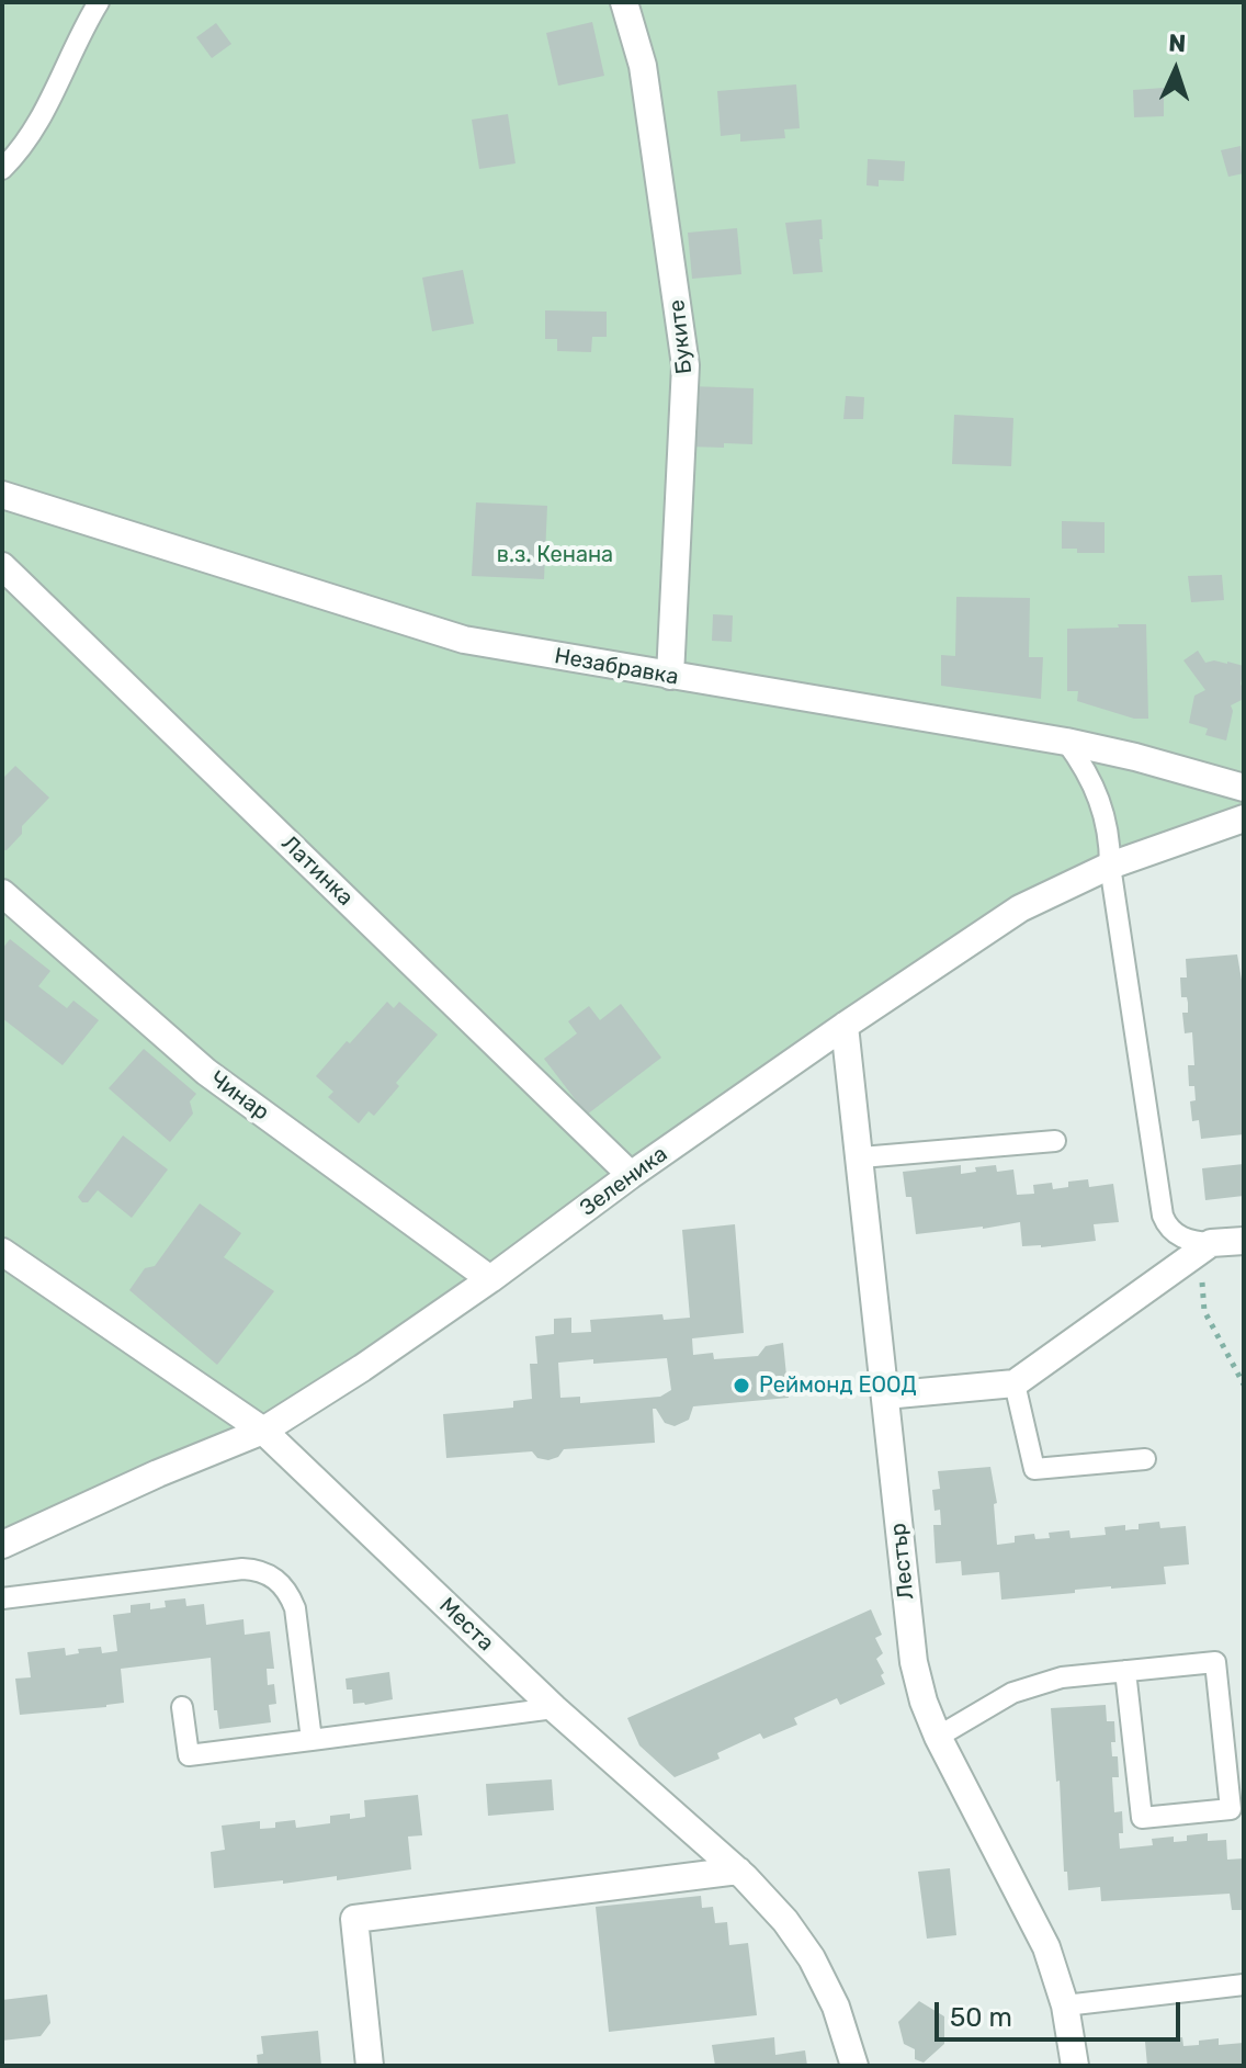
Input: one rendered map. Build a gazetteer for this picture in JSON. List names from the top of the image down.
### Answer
{
  "streets": {
    "street": [
      "Буките",
      "Незабравка",
      "Латинка",
      "Чинар",
      "Зеленика",
      "Лестър",
      "Места"
    ]
  },
  "crossings": [
    ["Буките", "Незабравка"],
    ["Латинка", "Зеленика"],
    ["Чинар", "Зеленика"],
    ["Зеленика", "Лестър"],
    ["Зеленика", "Места"]
  ],
  "parks": ["в.з. Кенана"],
  "places": ["Реймонд ЕООД"],
  "scale_bar": "50 m",
  "north": "top"
}
